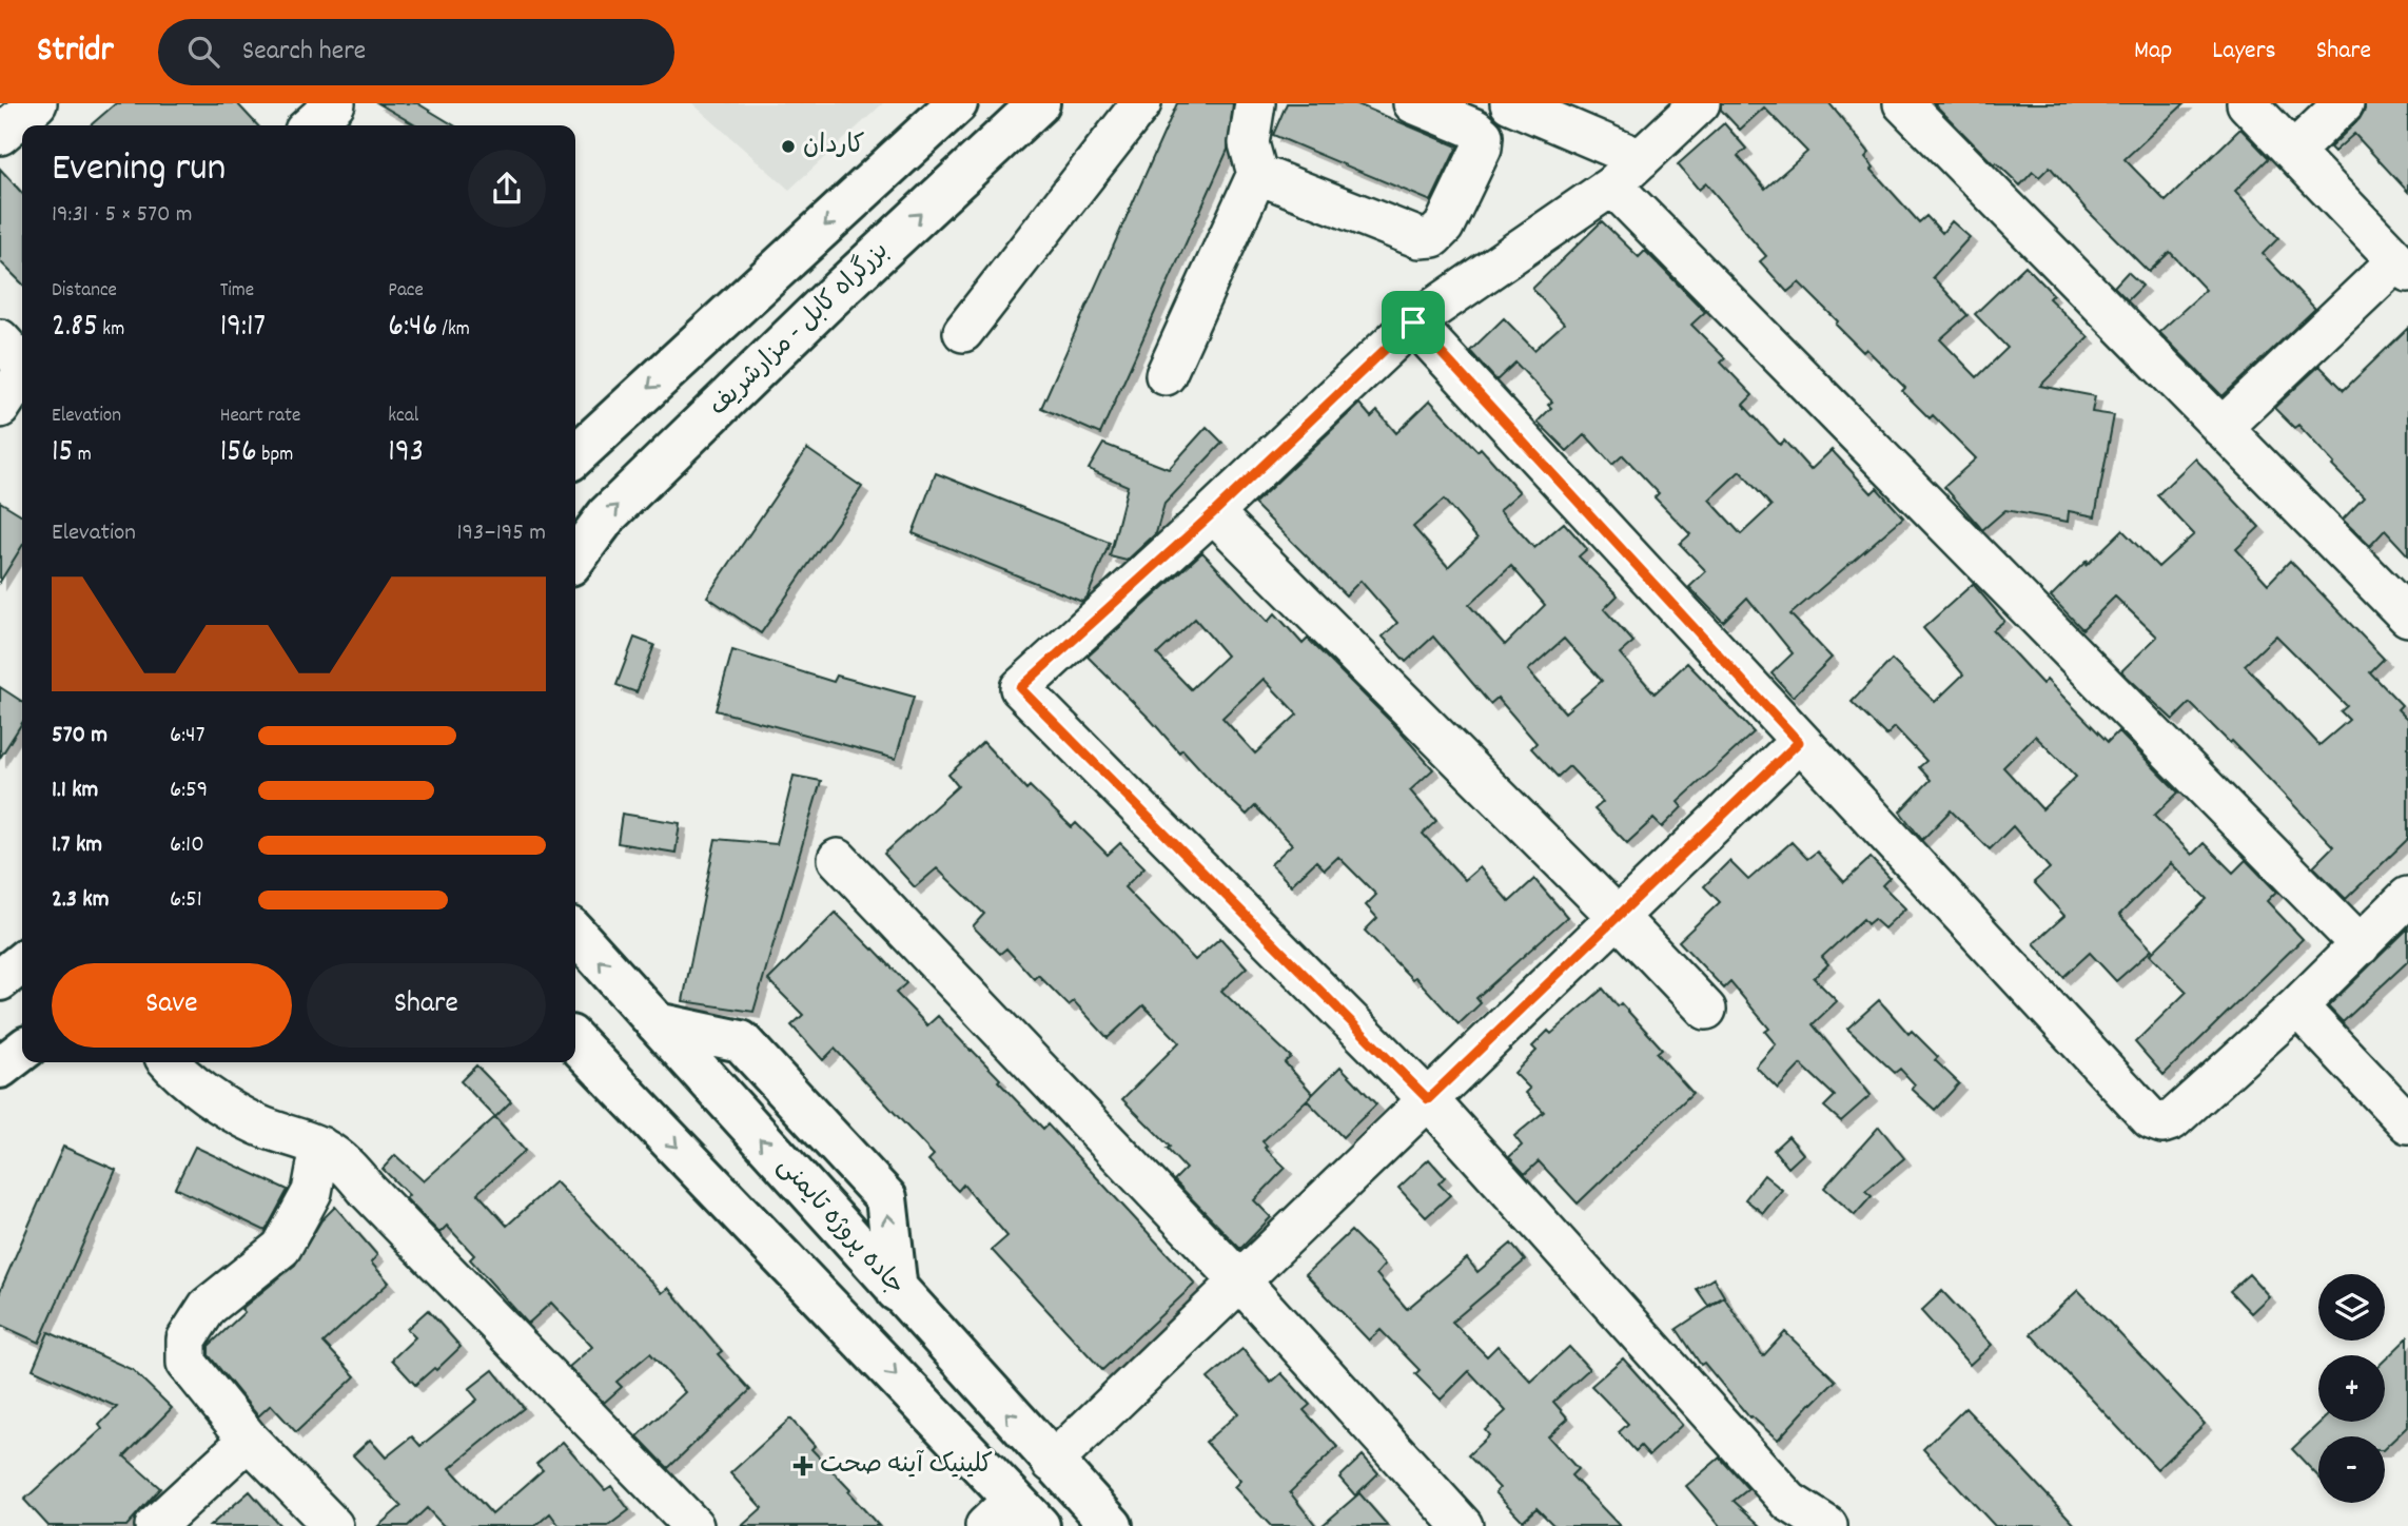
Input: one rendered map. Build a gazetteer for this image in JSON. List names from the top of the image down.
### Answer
{
  "streets": {
    "main road": ["بزرگراه کابل - مزارشریف", "جاده پروژه تایمنی"]
  },
  "places": {
    "other": ["کاردان"],
    "health": ["کلینیک آینه صحت"]
  },
  "page": {
    "header": "Stridr",
    "search": "Search here",
    "nav": ["Map", "Layers", "Share"],
    "heading": ["Evening run", "19:31 · 5 × 570 m"],
    "stats": [
      ["Distance", "2.85 km"],
      ["Time", "19:17"],
      ["Pace", "6:46 /km"],
      ["Elevation", "15 m"],
      ["Heart rate", "156 bpm"],
      ["kcal", "193"]
    ],
    "chart": ["Elevation", "193–195 m"],
    "list": [
      {
        "name": "570 m",
        "note": "6:47"
      },
      {
        "name": "1.1 km",
        "note": "6:59"
      },
      {
        "name": "1.7 km",
        "note": "6:10"
      },
      {
        "name": "2.3 km",
        "note": "6:51"
      }
    ],
    "buttons": ["Save", "Share"],
    "map_buttons": ["+", "−"]
  }
}
